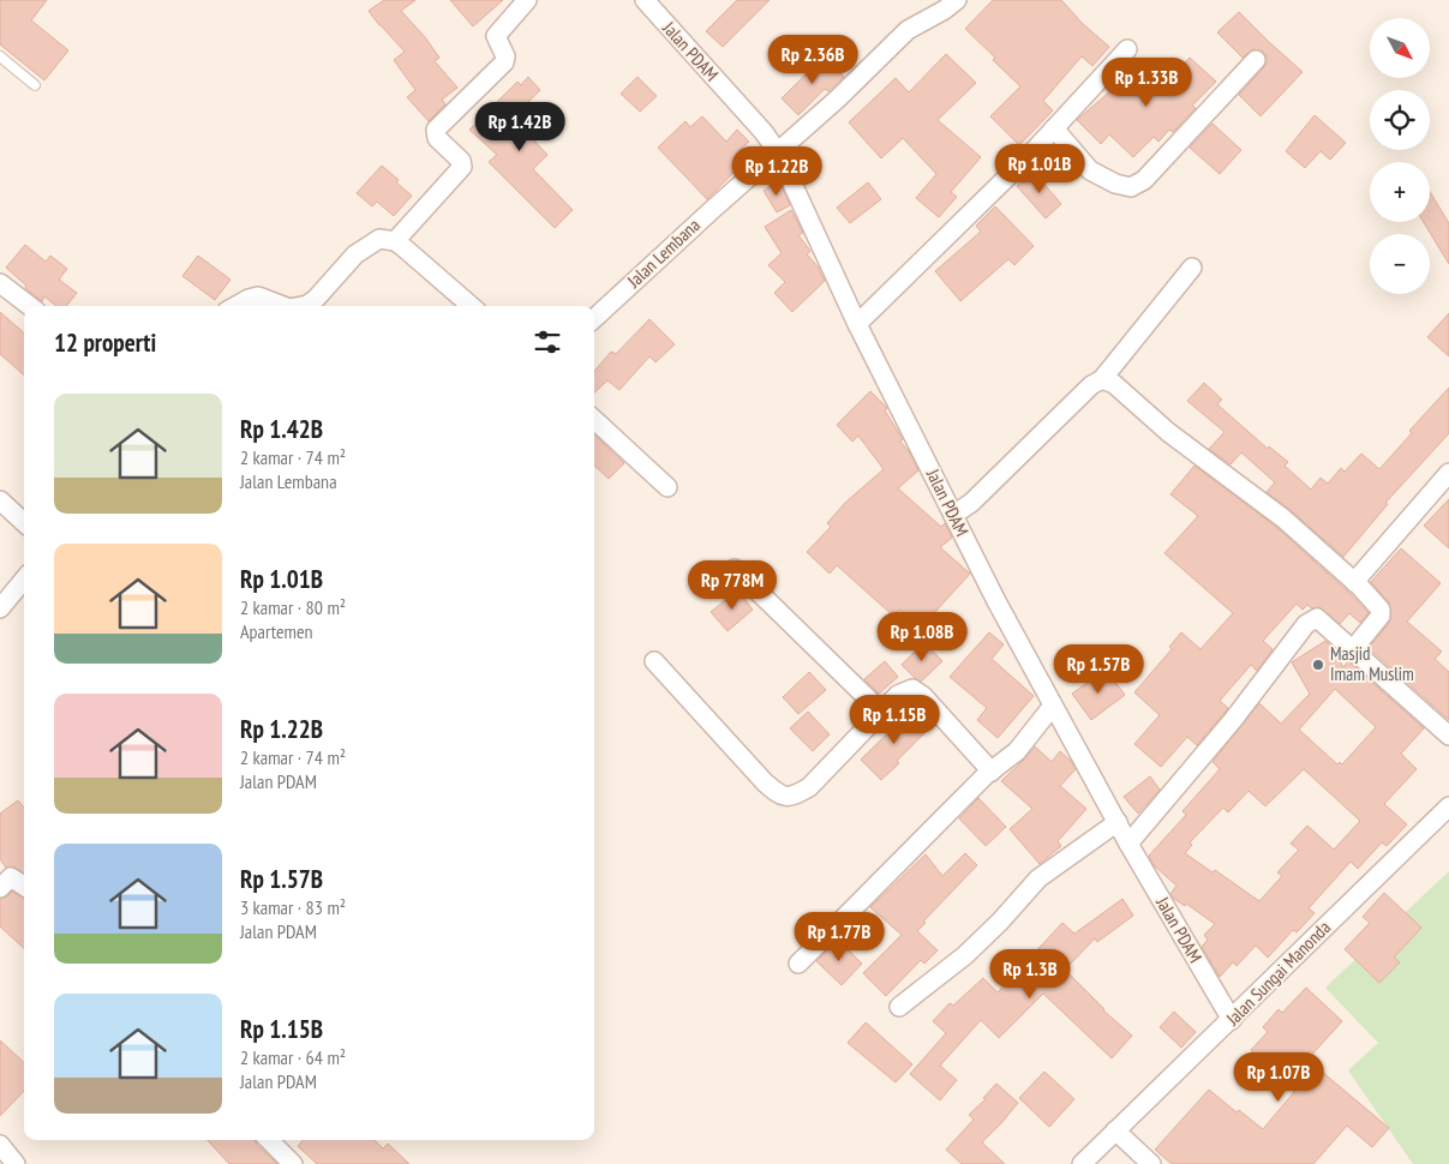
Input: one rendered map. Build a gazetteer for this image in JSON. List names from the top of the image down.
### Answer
{
  "streets": {
    "street": ["Jalan PDAM", "Jalan Lembana", "Jalan Sungai Manonda"]
  },
  "crossings": [
    ["Jalan PDAM", "Jalan Lembana"],
    ["Jalan PDAM", "Jalan Sungai Manonda"]
  ],
  "places": ["Masjid Imam Muslim"],
  "north": "bottom right",
  "page": {
    "map_buttons": ["+", "−"],
    "price": [
      "Rp 2.36B",
      "Rp 1.33B",
      "Rp 1.42B",
      "Rp 1.01B",
      "Rp 1.22B",
      "Rp 778M",
      "Rp 1.08B",
      "Rp 1.57B",
      "Rp 1.15B",
      "Rp 1.77B",
      "Rp 1.3B",
      "Rp 1.07B"
    ],
    "heading": "12 properti",
    "list": [
      {
        "name": "Rp 1.42B",
        "note": "2 kamar · 74 m² · Jalan Lembana"
      },
      {
        "name": "Rp 1.01B",
        "note": "2 kamar · 80 m² · Apartemen"
      },
      {
        "name": "Rp 1.22B",
        "note": "2 kamar · 74 m² · Jalan PDAM"
      },
      {
        "name": "Rp 1.57B",
        "note": "3 kamar · 83 m² · Jalan PDAM"
      },
      {
        "name": "Rp 1.15B",
        "note": "2 kamar · 64 m² · Jalan PDAM"
      }
    ]
  }
}
